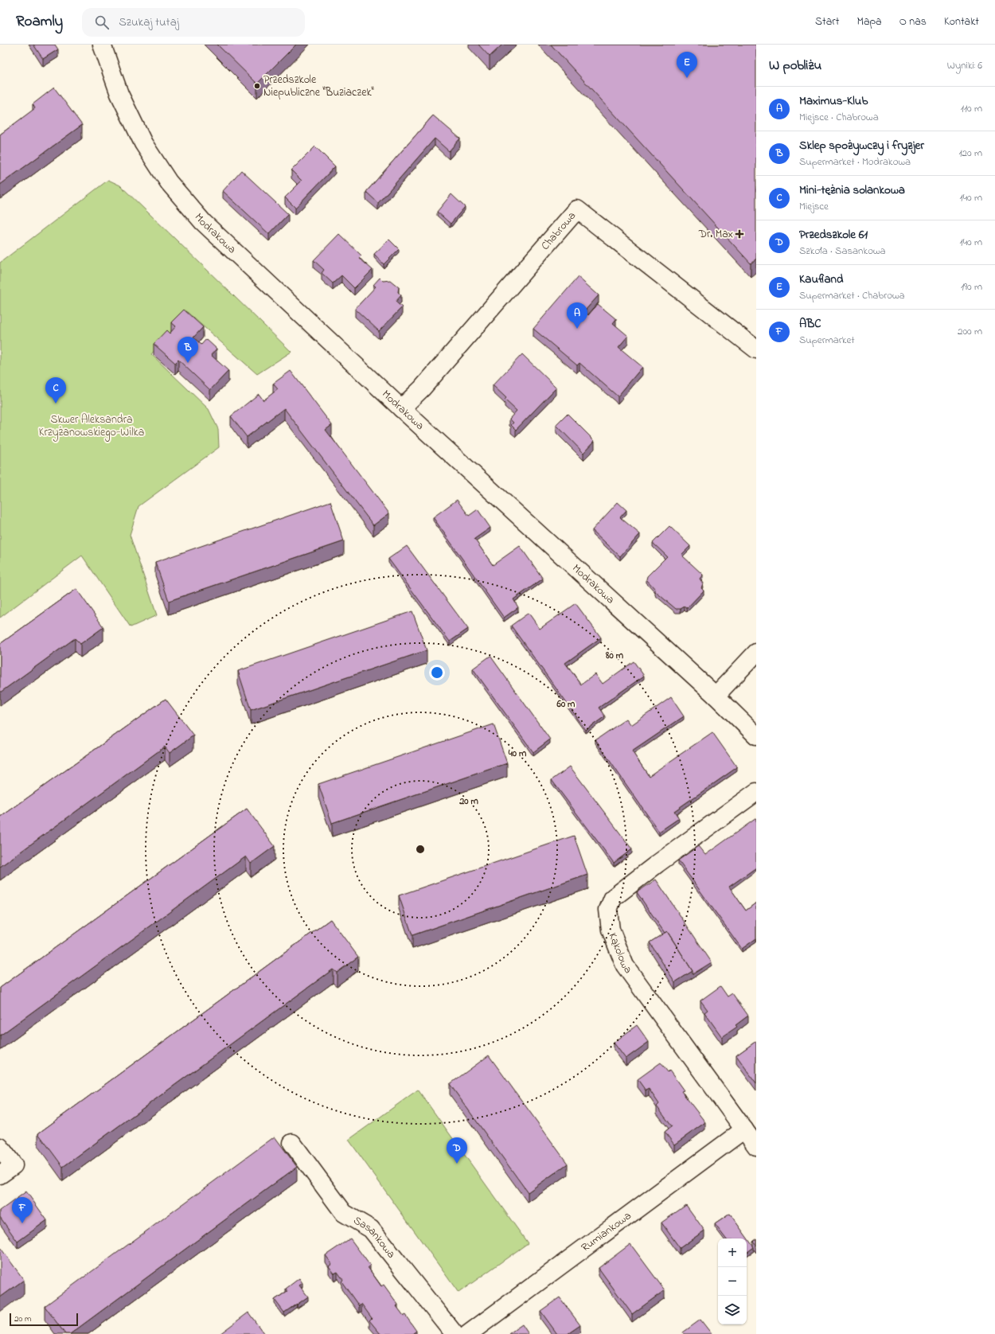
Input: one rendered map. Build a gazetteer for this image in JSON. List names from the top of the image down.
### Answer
{
  "streets": {
    "street": [
      "Chabrowa",
      "Modrakowa",
      "Kąkolowa",
      "Rumiankowa",
      "Sasankowa"
    ]
  },
  "crossings": [
    ["Chabrowa", "Modrakowa"],
    ["Kąkolowa", "Rumiankowa"]
  ],
  "parks": ["Skwer Aleksandra Krzyżanowskiego-Wilka"],
  "places": {
    "other": ["Przedszkole Niepubliczne \"Buziaczek\""],
    "health": ["Dr. Max"]
  },
  "scale_bar": "20 m",
  "page": {
    "header": "Roamly",
    "search": "Szukaj tutaj",
    "nav": [
      "Start",
      "Mapa",
      "O nas",
      "Kontakt"
    ],
    "heading": ["W pobliżu", "Wyniki: 6"],
    "pins": [
      "E",
      "A",
      "B",
      "C",
      "D",
      "F"
    ],
    "list": [
      {
        "mark": "A",
        "name": "Maximus-Klub",
        "note": "Miejsce · Chabrowa",
        "value": "110 m"
      },
      {
        "mark": "B",
        "name": "Sklep spożywczy i fryzjer",
        "note": "Supermarket · Modrakowa",
        "value": "120 m"
      },
      {
        "mark": "C",
        "name": "Mini-tężnia solankowa",
        "note": "Miejsce",
        "value": "140 m"
      },
      {
        "mark": "D",
        "name": "Przedszkole 61",
        "note": "Szkoła · Sasankowa",
        "value": "140 m"
      },
      {
        "mark": "E",
        "name": "Kaufland",
        "note": "Supermarket · Chabrowa",
        "value": "190 m"
      },
      {
        "mark": "F",
        "name": "ABC",
        "note": "Supermarket",
        "value": "200 m"
      }
    ],
    "map_buttons": ["+", "−"],
    "scale": "20 m"
  },
  "rings": [
    "80 m",
    "60 m",
    "40 m",
    "20 m"
  ]
}
